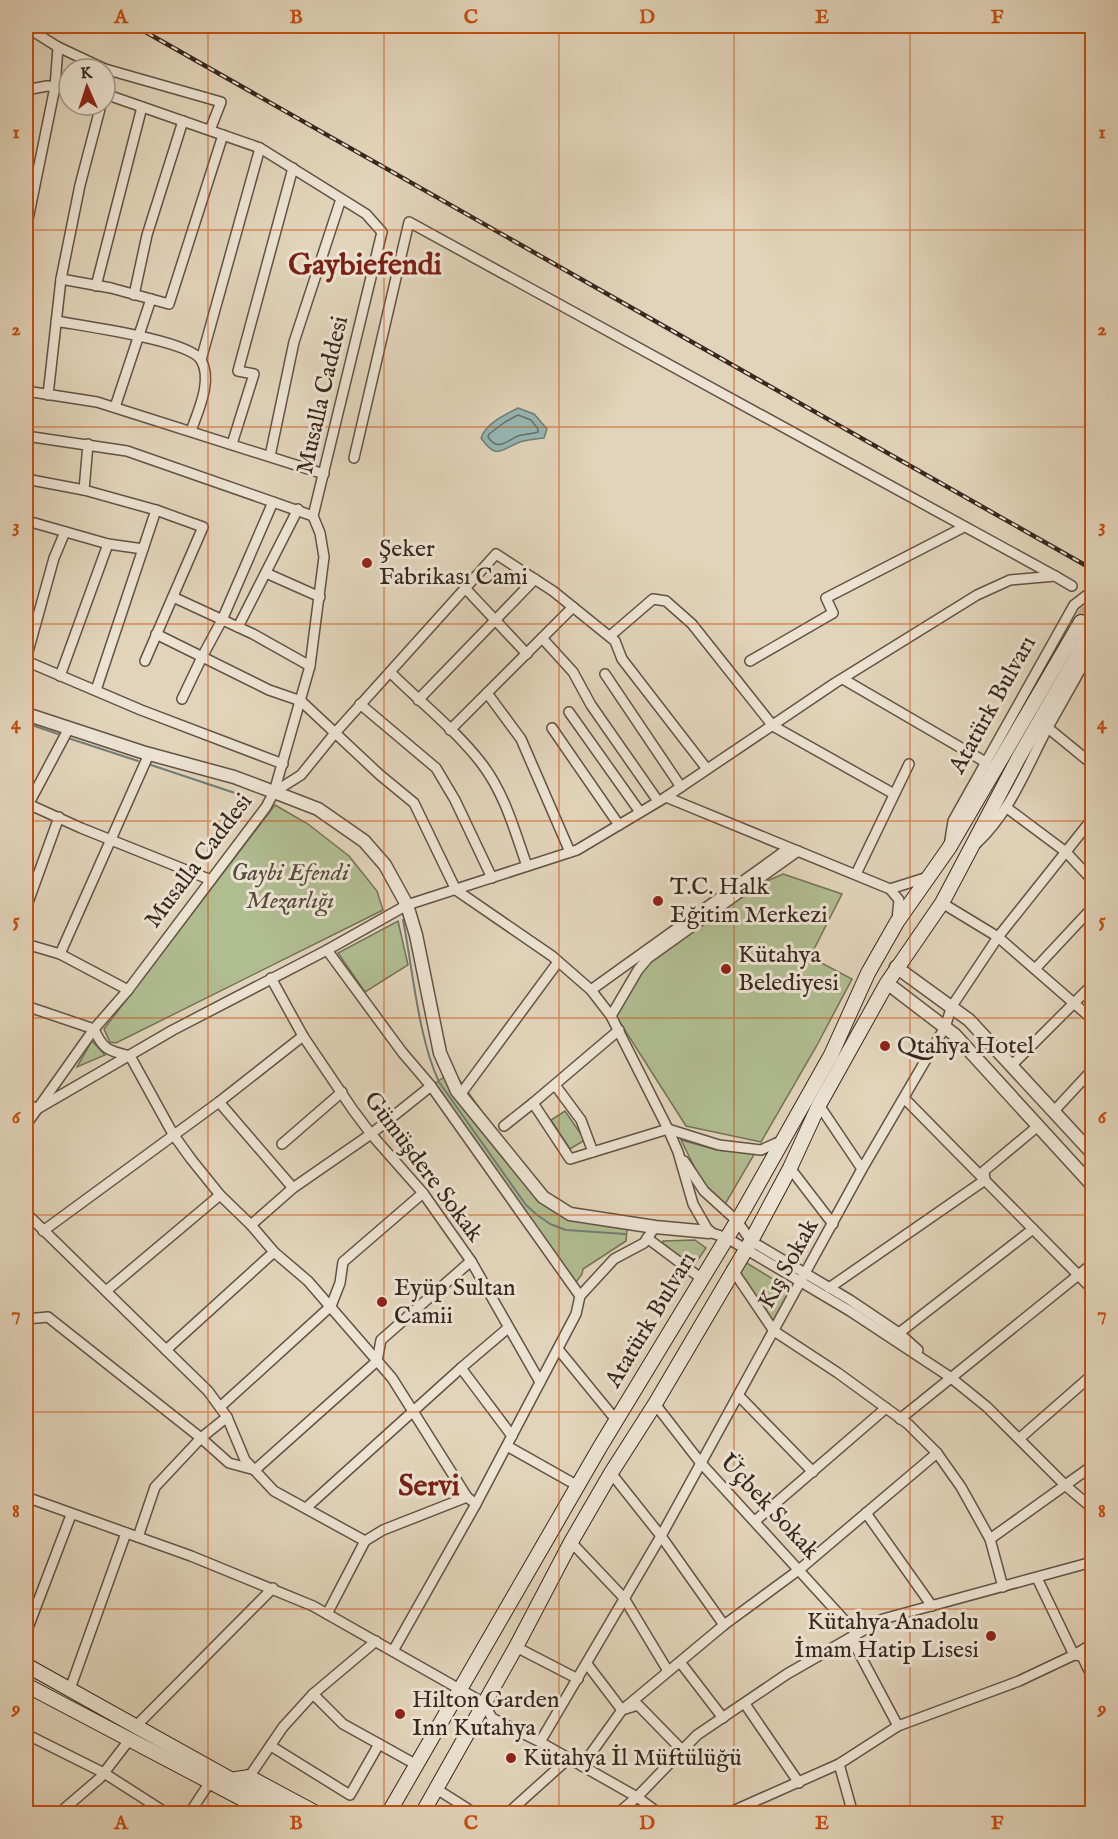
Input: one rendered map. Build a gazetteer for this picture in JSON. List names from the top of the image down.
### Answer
{
  "streets": {
    "main road": ["Atatürk Bulvarı"],
    "street": [
      "Musalla Caddesi",
      "Gümüşdere Sokak",
      "Kış Sokak",
      "Üçbek Sokak"
    ]
  },
  "crossings": [
    ["Atatürk Bulvarı", "Üçbek Sokak"],
    ["Kış Sokak", "Üçbek Sokak"]
  ],
  "districts": ["Gaybiefendi", "Servi"],
  "parks": ["Gaybi Efendi Mezarlığı"],
  "places": [
    "Şeker Fabrikası Cami",
    "T.C. Halk Eğitim Merkezi",
    "Kütahya Belediyesi",
    "Qtahya Hotel",
    "Eyüp Sultan Camii",
    "Kütahya Anadolu İmam Hatip Lisesi",
    "Hilton Garden Inn Kutahya",
    "Kütahya İl Müftülüğü"
  ],
  "north": "top",
  "grid": {
    "columns": [
      "A",
      "B",
      "C",
      "D",
      "E",
      "F"
    ],
    "rows": [
      "1",
      "2",
      "3",
      "4",
      "5",
      "6",
      "7",
      "8",
      "9"
    ]
  }
}
